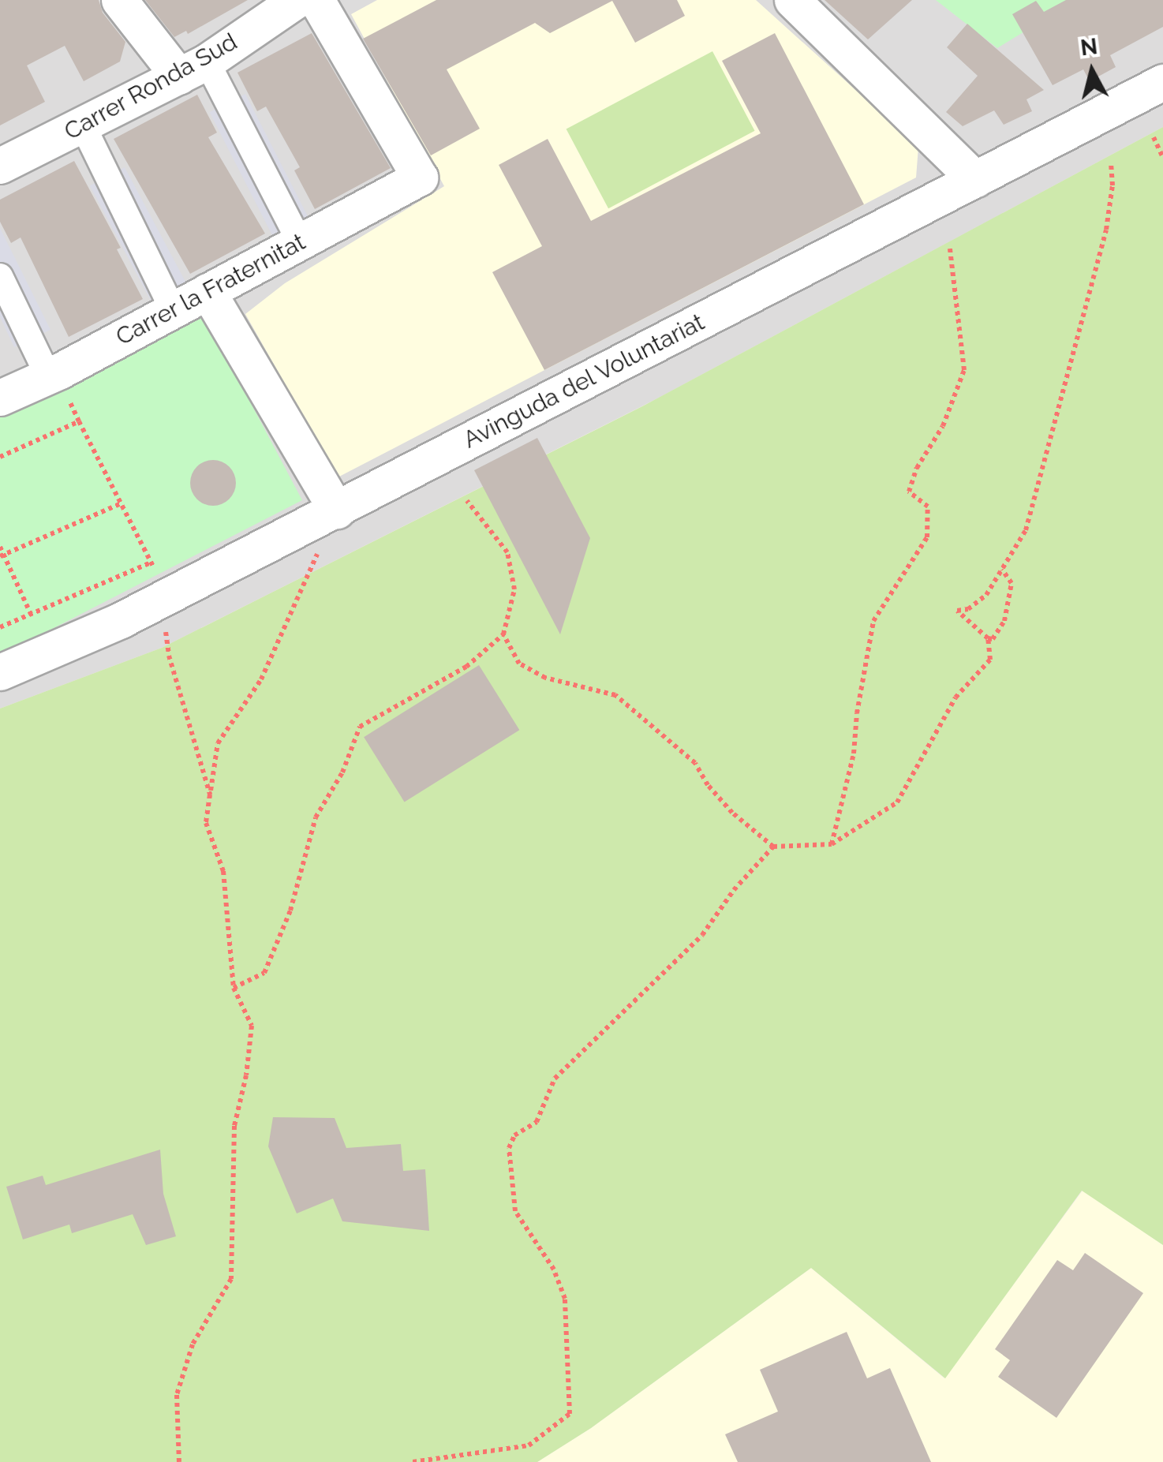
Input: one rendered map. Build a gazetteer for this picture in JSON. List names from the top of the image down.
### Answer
{
  "streets": {
    "street": ["Carrer Ronda Sud", "Carrer la Fraternitat", "Avinguda del Voluntariat"]
  },
  "north": "top"
}
